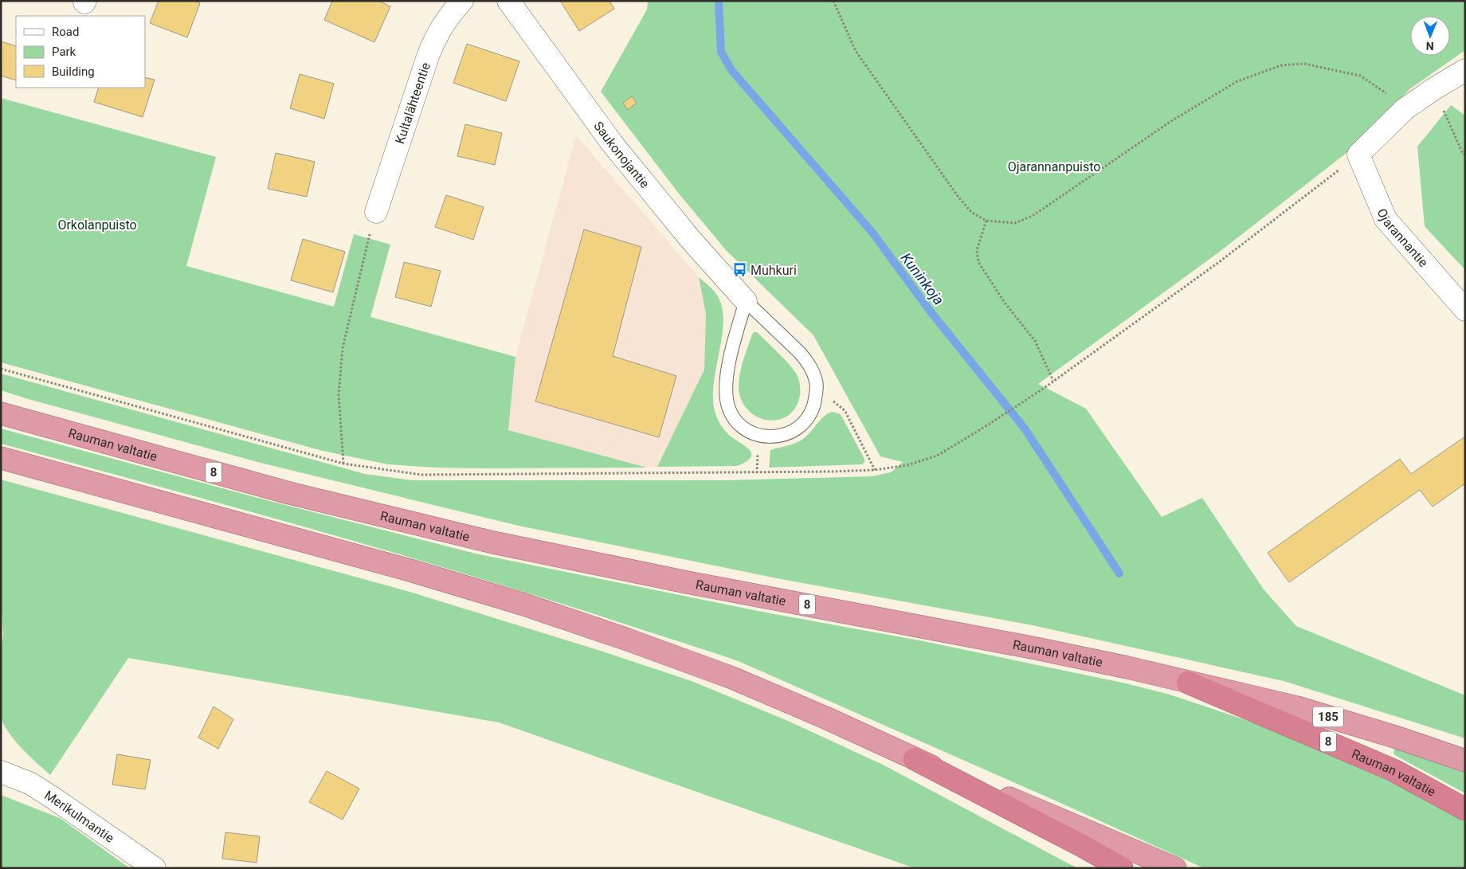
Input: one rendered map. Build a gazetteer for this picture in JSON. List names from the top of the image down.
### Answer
{
  "streets": {
    "highway": ["Rauman valtatie", "8", "185"],
    "street": [
      "Kultalähteentie",
      "Saukonojantie",
      "Ojarannantie",
      "Merikulmantie"
    ]
  },
  "crossings": [
    ["Rauman valtatie", "185"]
  ],
  "water": ["Kuninkoja"],
  "parks": ["Ojarannanpuisto", "Orkolanpuisto"],
  "places": {
    "bus stop": ["Muhkuri"]
  },
  "legend": ["Road", "Park", "Building"],
  "north": "bottom"
}
